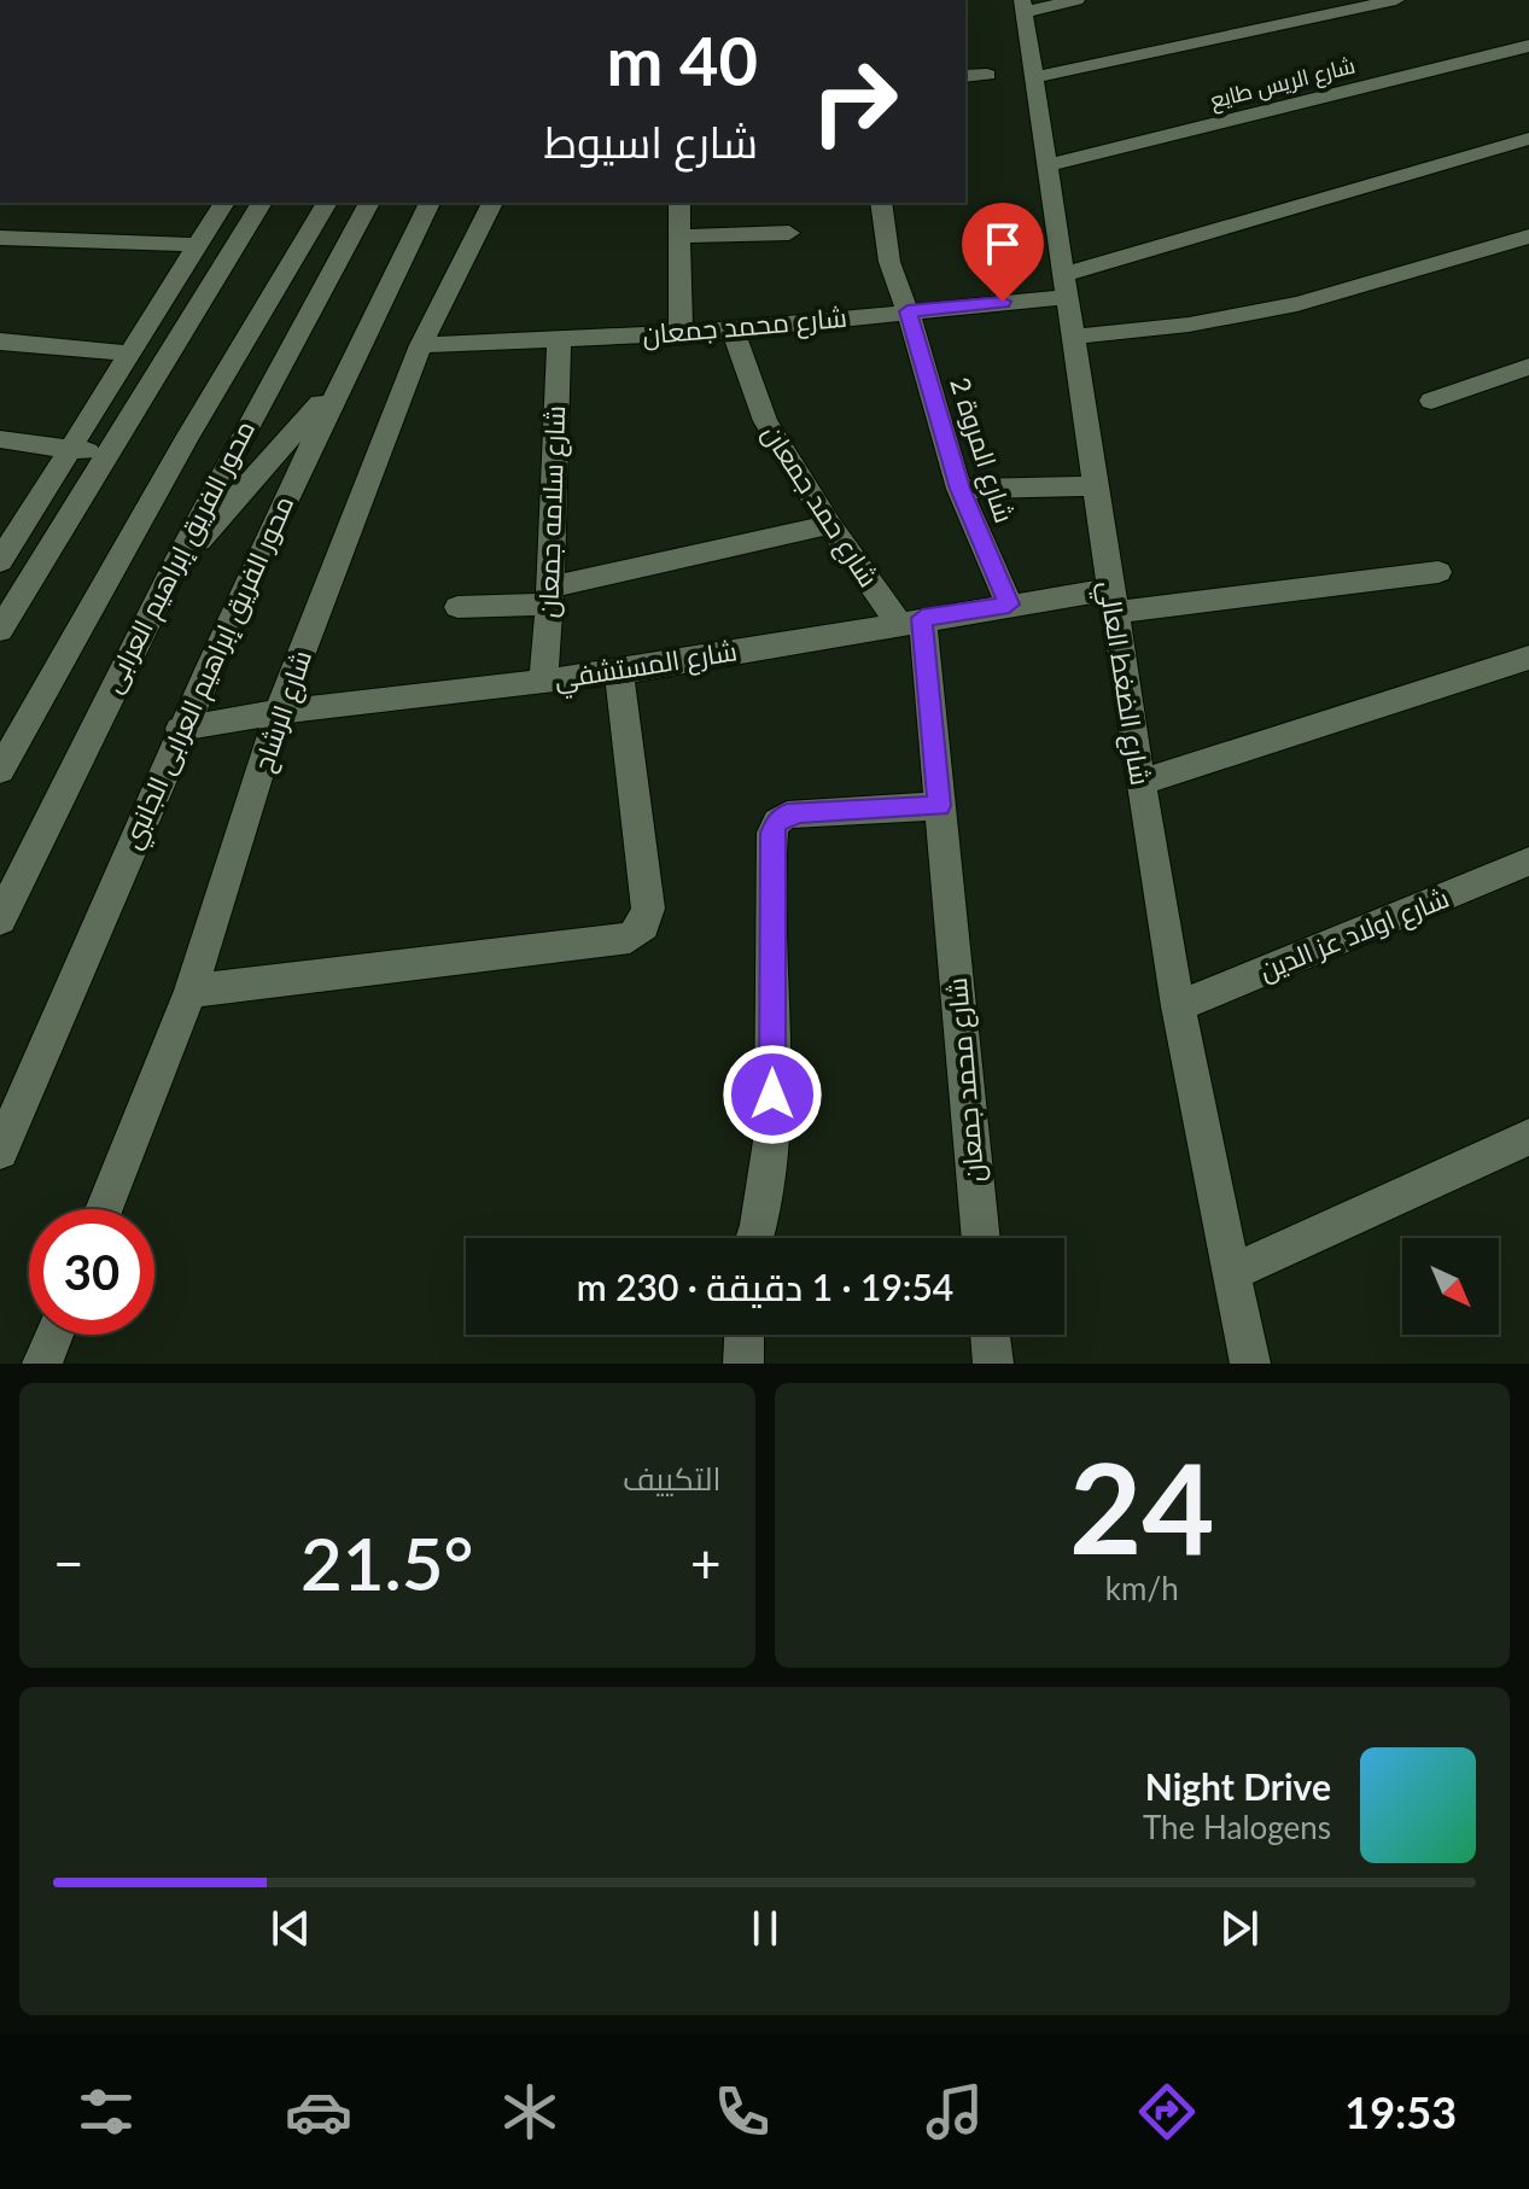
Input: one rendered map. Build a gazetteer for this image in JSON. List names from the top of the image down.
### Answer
{
  "streets": {
    "street": [
      "شارع الريس طايع",
      "شارع محمد جمعان",
      "شارع المروة 2",
      "شارع حمد جمعان",
      "شارع سلامه جمعان",
      "محور الفريق إبراهيم العرابى",
      "شارع المستشفي",
      "محور الفريق إبراهيم العرابى الجانبي",
      "شارع الضغط العالي",
      "شارع الرشاح",
      "شارع اولاد عز الدين"
    ]
  },
  "crossings": [
    ["شارع الريس طايع", "شارع الضغط العالي"],
    ["شارع محمد جمعان", "شارع المروة 2"],
    ["شارع محمد جمعان", "شارع حمد جمعان"],
    ["شارع محمد جمعان", "شارع سلامه جمعان"],
    ["شارع محمد جمعان", "شارع المستشفي"],
    ["شارع محمد جمعان", "شارع الضغط العالي"],
    ["شارع محمد جمعان", "شارع الرشاح"],
    ["شارع المروة 2", "شارع المستشفي"],
    ["شارع حمد جمعان", "شارع المستشفي"],
    ["شارع سلامه جمعان", "شارع المستشفي"],
    ["شارع المستشفي", "محور الفريق إبراهيم العرابى الجانبي"],
    ["شارع المستشفي", "شارع الضغط العالي"],
    ["شارع المستشفي", "شارع الرشاح"],
    ["شارع الضغط العالي", "شارع اولاد عز الدين"]
  ],
  "north": "bottom right",
  "page": {
    "turn": ["40 m", "شارع اسيوط"],
    "limit": "30",
    "trip": "19:54 · 1 دقيقة · 230 m",
    "tile": [
      ["24", "km/h"],
      "التكييف"
    ],
    "heat": ["−", "21.5°", "+"],
    "song": ["Night Drive", "The Halogens"],
    "tabs": "19:53"
  }
}
